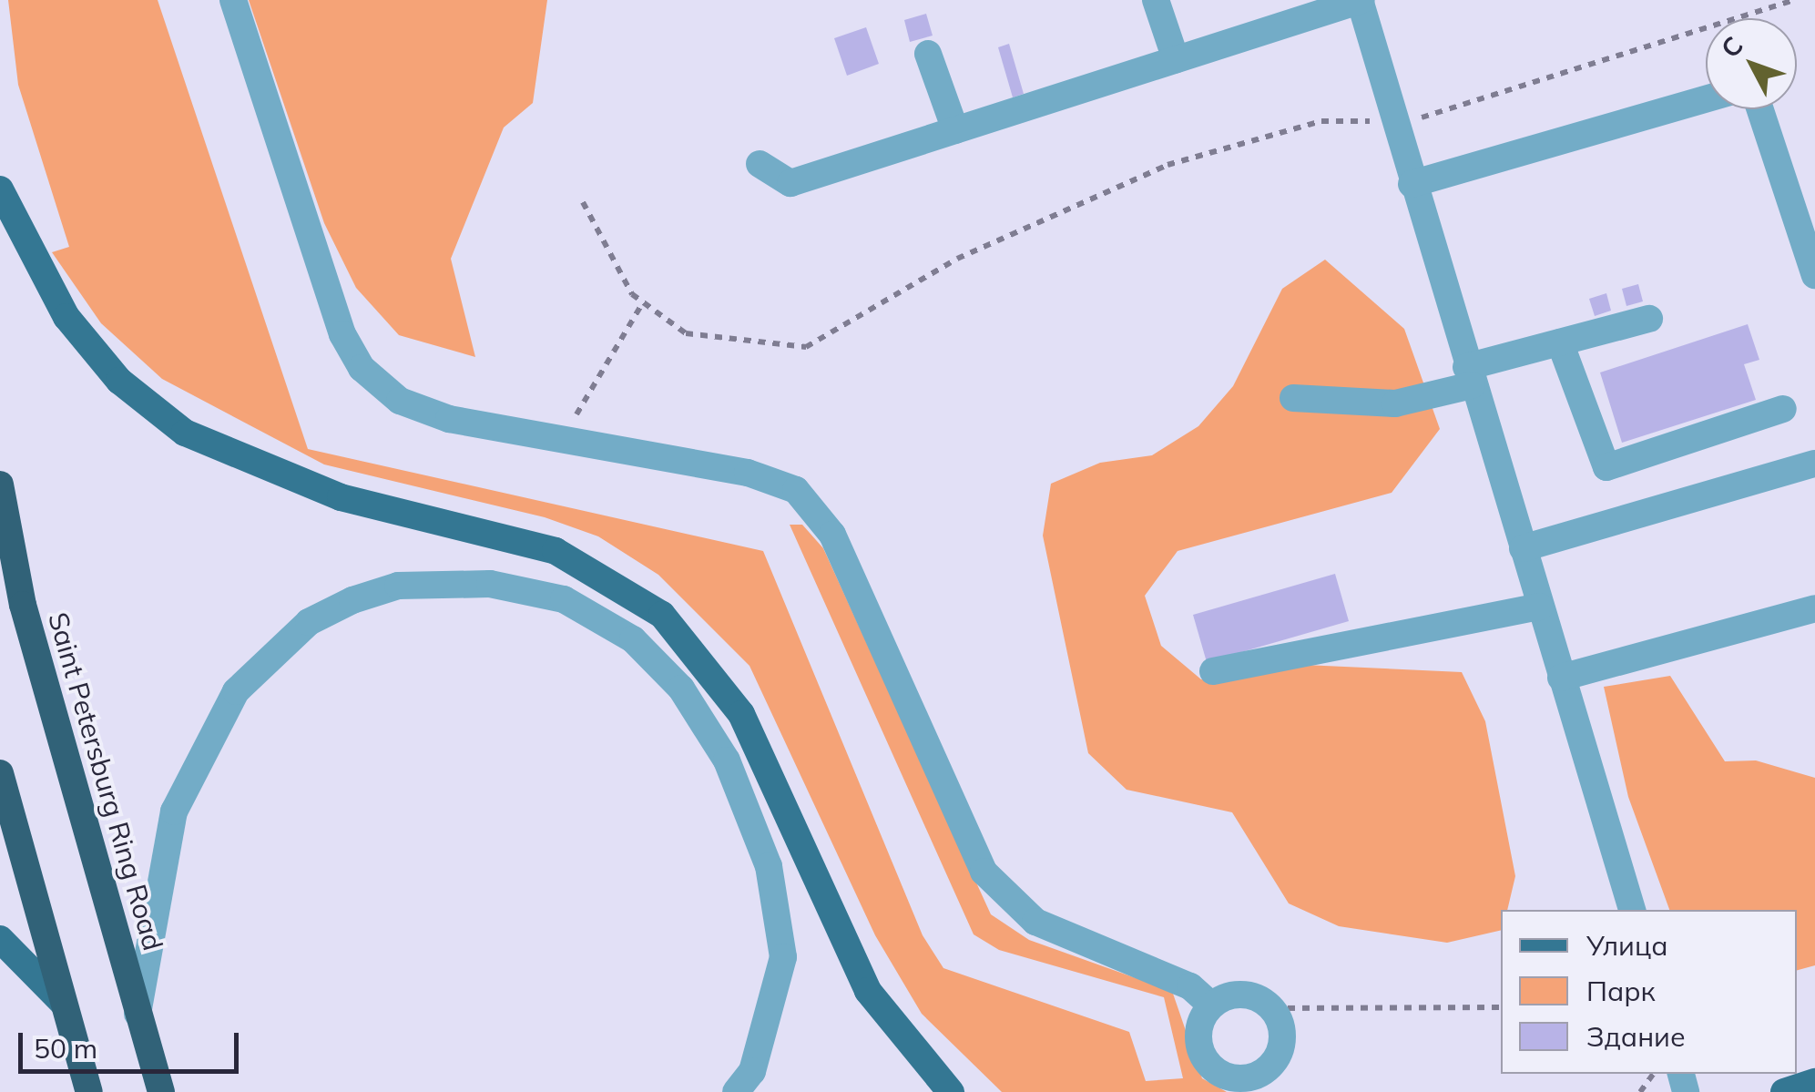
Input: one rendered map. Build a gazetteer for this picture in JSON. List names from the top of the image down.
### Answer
{
  "streets": {
    "highway": ["Saint Petersburg Ring Road"]
  },
  "legend": ["Улица", "Парк", "Здание"],
  "scale_bar": "50 m",
  "north": "top left"
}
